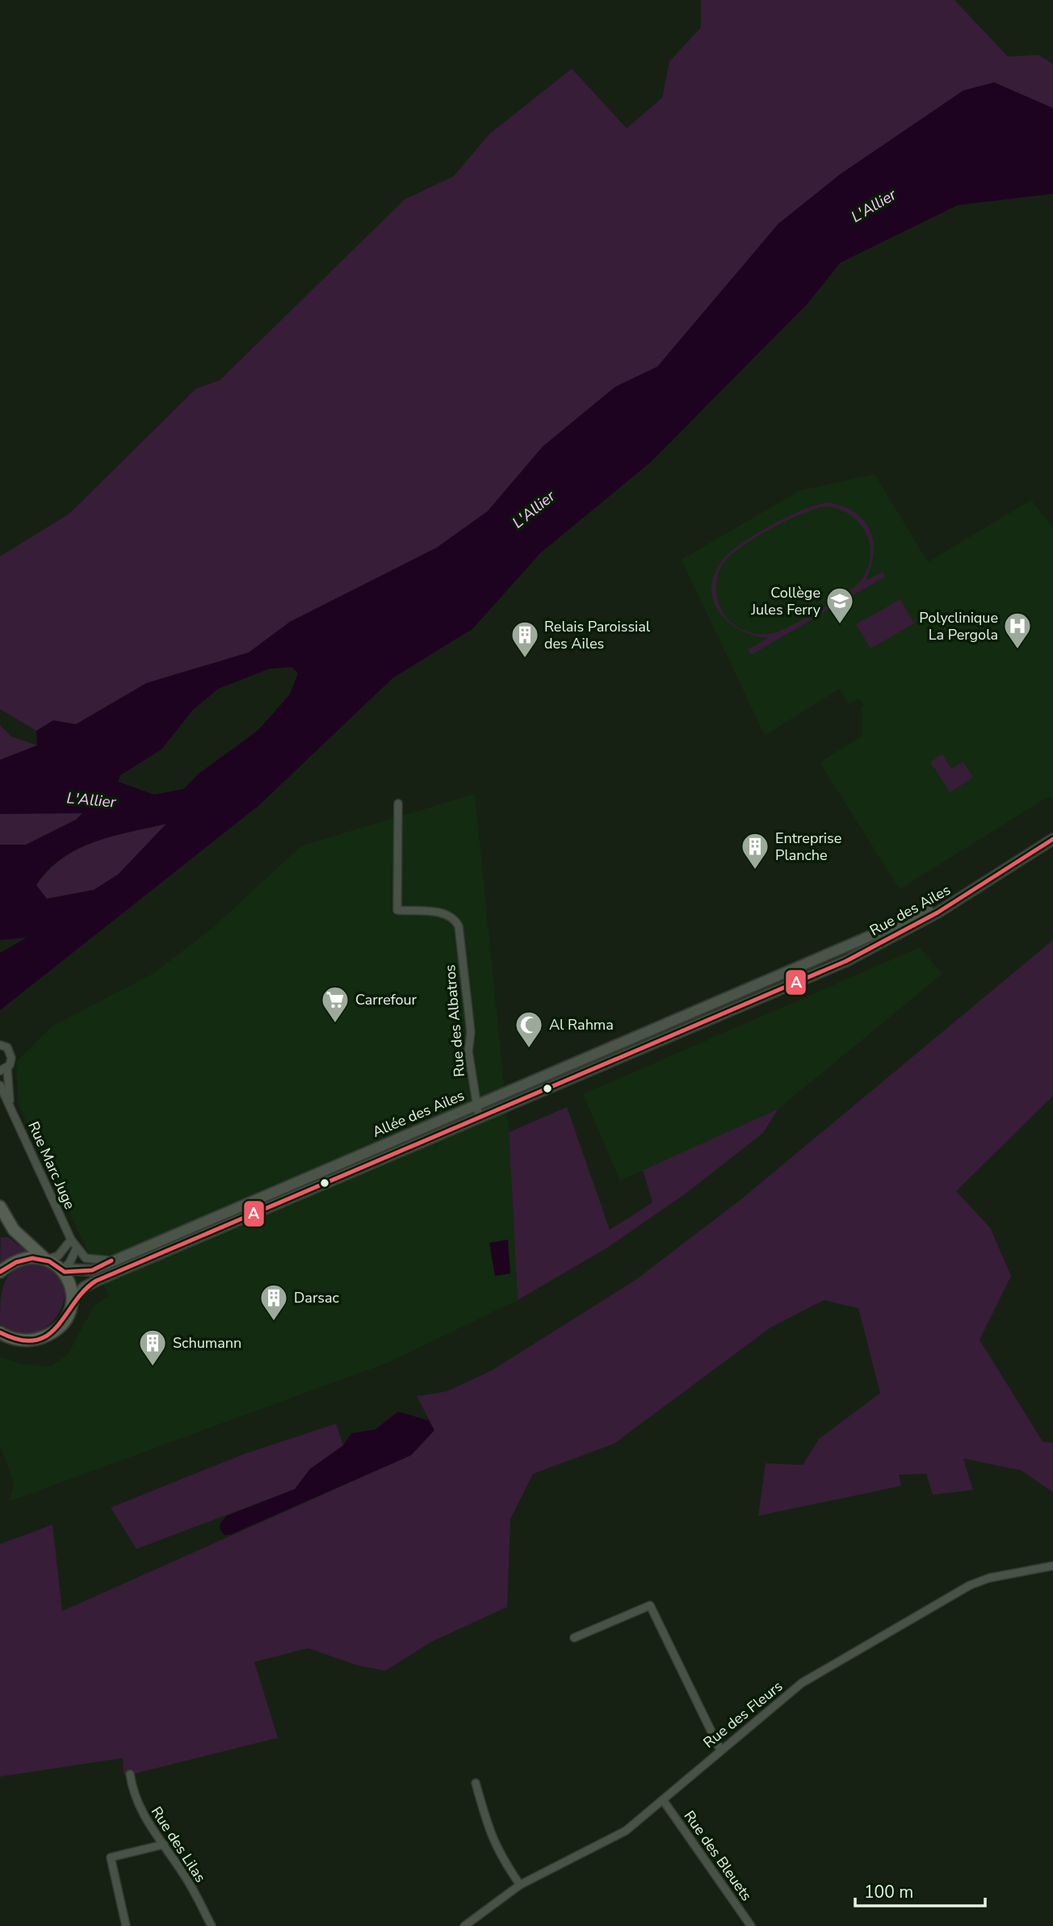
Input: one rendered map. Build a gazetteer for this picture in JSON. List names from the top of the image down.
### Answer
{
  "streets": {
    "main road": ["Rue des Ailes", "Allée des Ailes"],
    "street": [
      "Rue des Albatros",
      "Rue Marc Juge",
      "Rue des Fleurs",
      "Rue des Lilas",
      "Rue des Bleuets"
    ]
  },
  "crossings": [
    ["Rue des Ailes", "Allée des Ailes"],
    ["Rue des Albatros", "Allée des Ailes"],
    ["Rue des Fleurs", "Rue des Bleuets"]
  ],
  "water": ["L'Allier"],
  "places": {
    "school or university": ["Collège Jules Ferry"],
    "hospital": ["Polyclinique La Pergola"],
    "building": [
      "Relais Paroissial des Ailes",
      "Entreprise Planche",
      "Darsac",
      "Schumann"
    ],
    "supermarket": ["Carrefour"],
    "mosque": ["Al Rahma"]
  },
  "lines": ["transit line A"],
  "scale_bar": "100 m"
}
